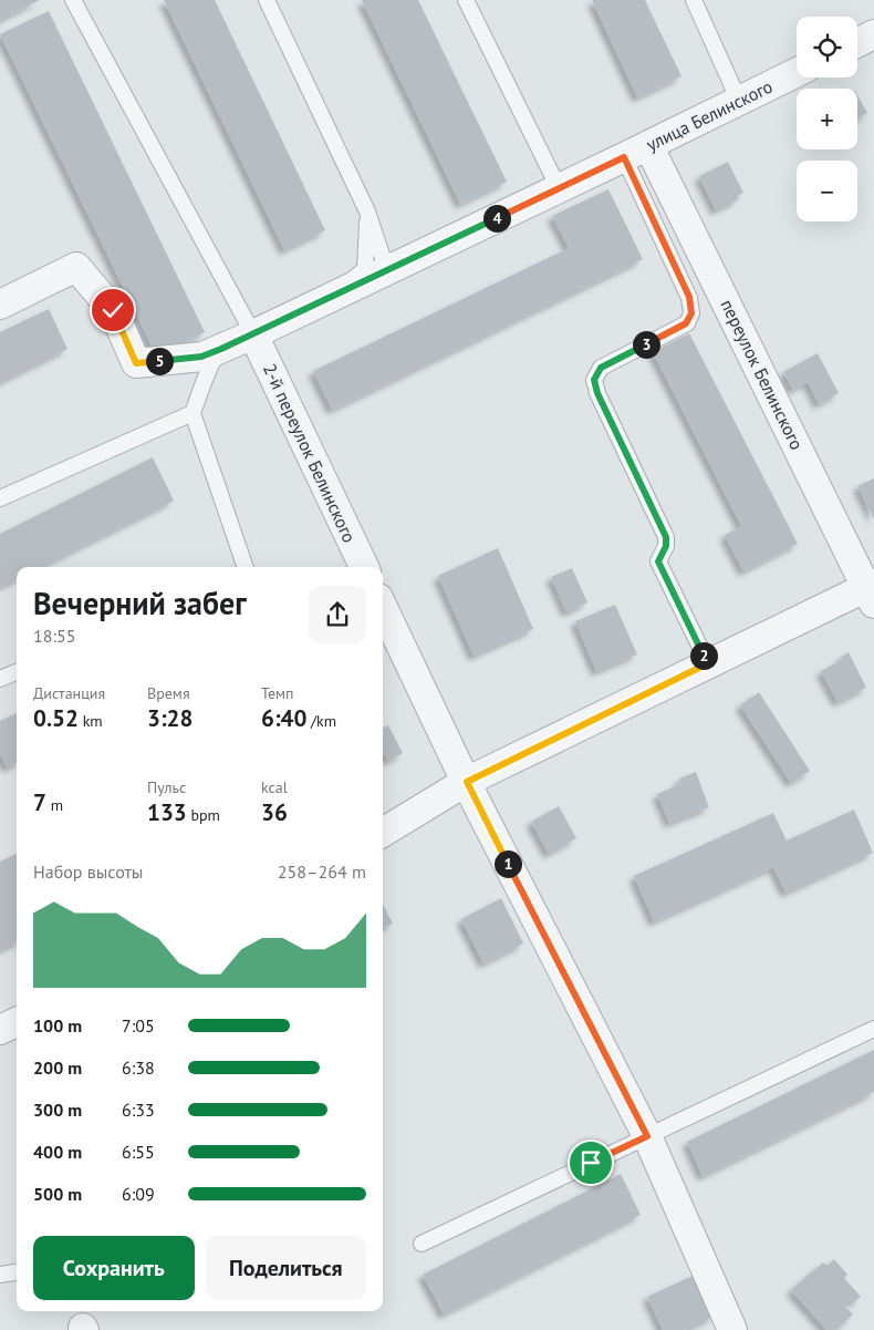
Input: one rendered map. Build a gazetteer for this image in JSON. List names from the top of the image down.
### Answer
{
  "streets": {
    "street": ["улица Белинского", "переулок Белинского", "2-й переулок Белинского"]
  },
  "crossings": [
    ["улица Белинского", "переулок Белинского"],
    ["улица Белинского", "2-й переулок Белинского"]
  ],
  "page": {
    "map_buttons": ["+", "−"],
    "pins": [
      "4",
      "3",
      "5",
      "2",
      "1"
    ],
    "heading": ["Вечерний забег", "18:55"],
    "stats": [
      ["Дистанция", "0.52 km"],
      ["Время", "3:28"],
      ["Темп", "6:40 /km"],
      ["7 m"],
      ["Пульс", "133 bpm"],
      ["kcal", "36"]
    ],
    "chart": ["Набор высоты", "258–264 m"],
    "list": [
      {
        "name": "100 m",
        "note": "7:05"
      },
      {
        "name": "200 m",
        "note": "6:38"
      },
      {
        "name": "300 m",
        "note": "6:33"
      },
      {
        "name": "400 m",
        "note": "6:55"
      },
      {
        "name": "500 m",
        "note": "6:09"
      }
    ],
    "buttons": ["Сохранить", "Поделиться"]
  }
}
